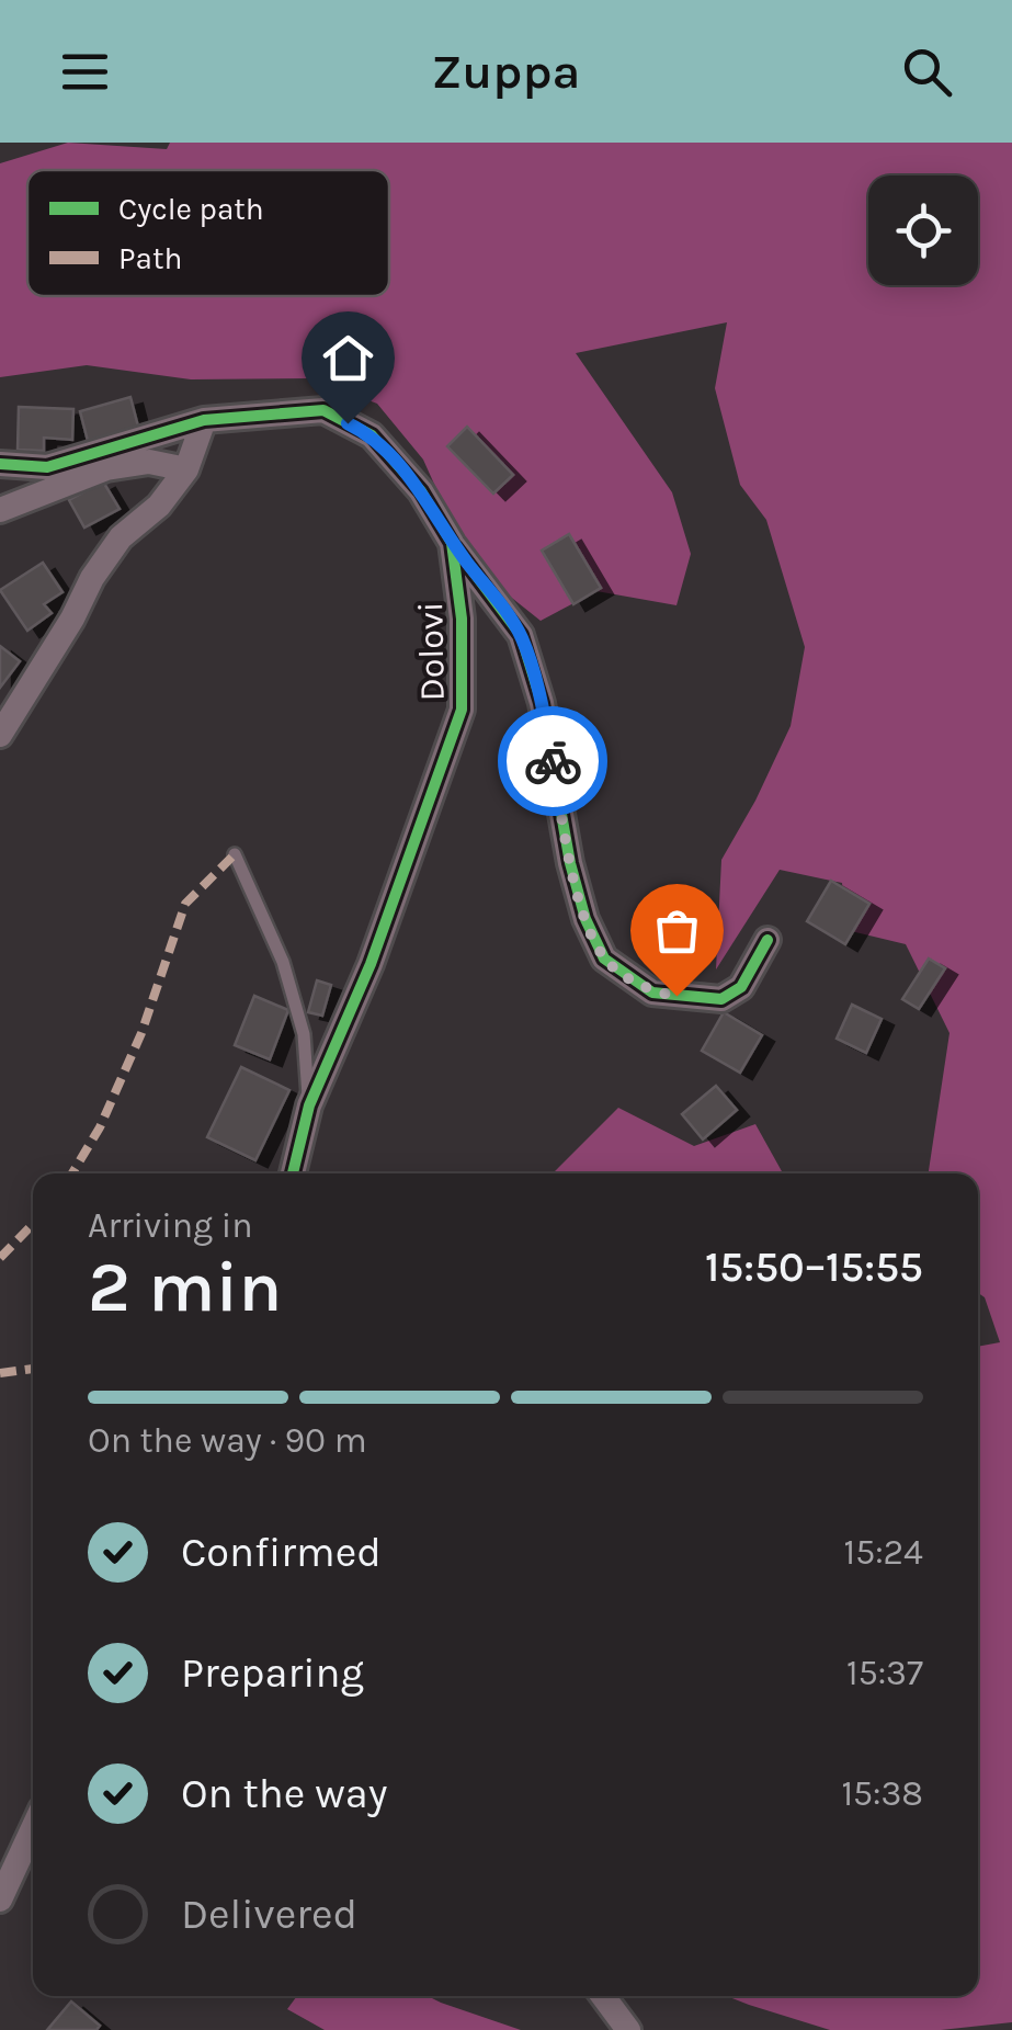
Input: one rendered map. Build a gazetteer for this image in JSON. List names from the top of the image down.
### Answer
{
  "streets": {
    "street": ["Dolovi"]
  },
  "legend": ["Cycle path", "Path"],
  "page": {
    "header": "Zuppa",
    "heading": ["2 min", "Arriving in", "15:50–15:55"],
    "bar": "On the way · 90 m",
    "list": [
      ["Confirmed", "15:24"],
      ["Preparing", "15:37"],
      ["On the way", "15:38"],
      "Delivered"
    ]
  }
}
